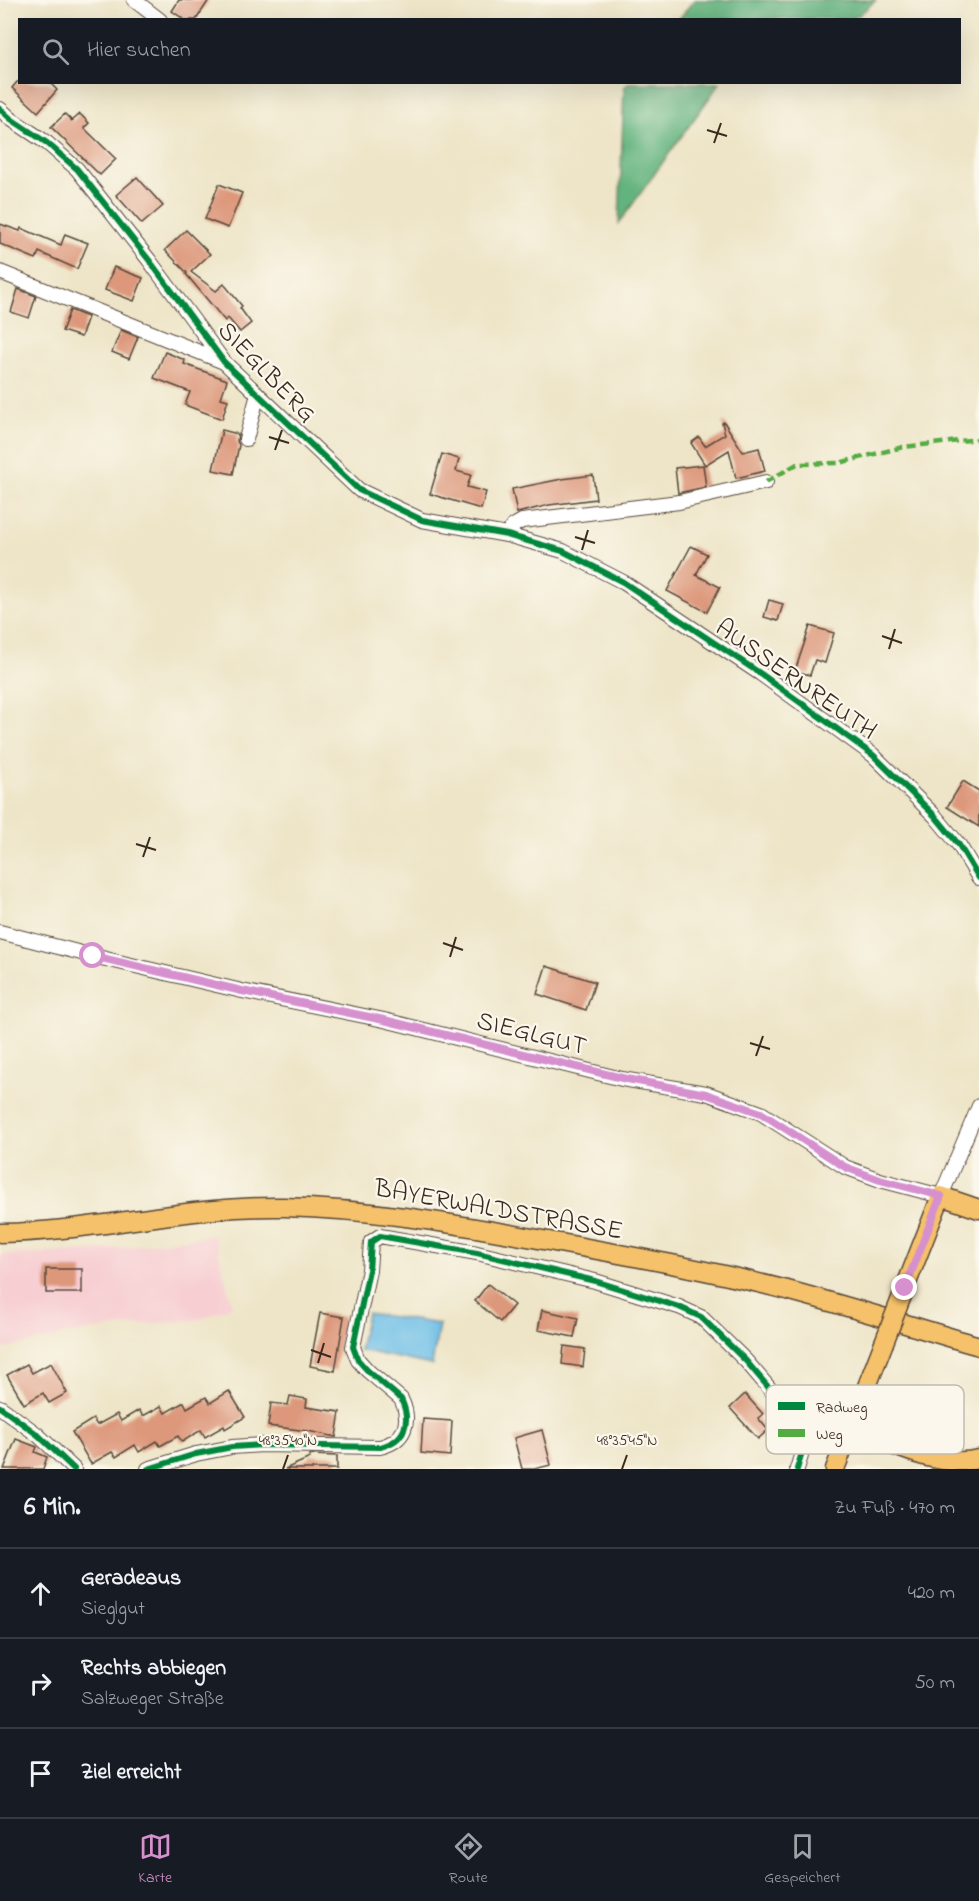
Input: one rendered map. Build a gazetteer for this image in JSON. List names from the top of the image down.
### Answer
{
  "streets": {
    "main road": ["BAYERWALDSTRASSE"],
    "street": ["SIEGLBERG", "AUSSERNREUTH", "SIEGLGUT"]
  },
  "crossings": [
    ["SIEGLBERG", "AUSSERNREUTH"]
  ],
  "legend": ["Radweg", "Weg"],
  "page": {
    "search": "Hier suchen",
    "heading": ["6 Min.", "Zu Fuß · 470 m"],
    "list": [
      ["Geradeaus", "Sieglgut", "420 m"],
      ["Rechts abbiegen", "Salzweger Straße", "50 m"],
      "Ziel erreicht"
    ],
    "nav": ["Karte", "Route", "Gespeichert"]
  },
  "coordinates": ["48°35'40\"N", "48°35'45\"N"]
}
